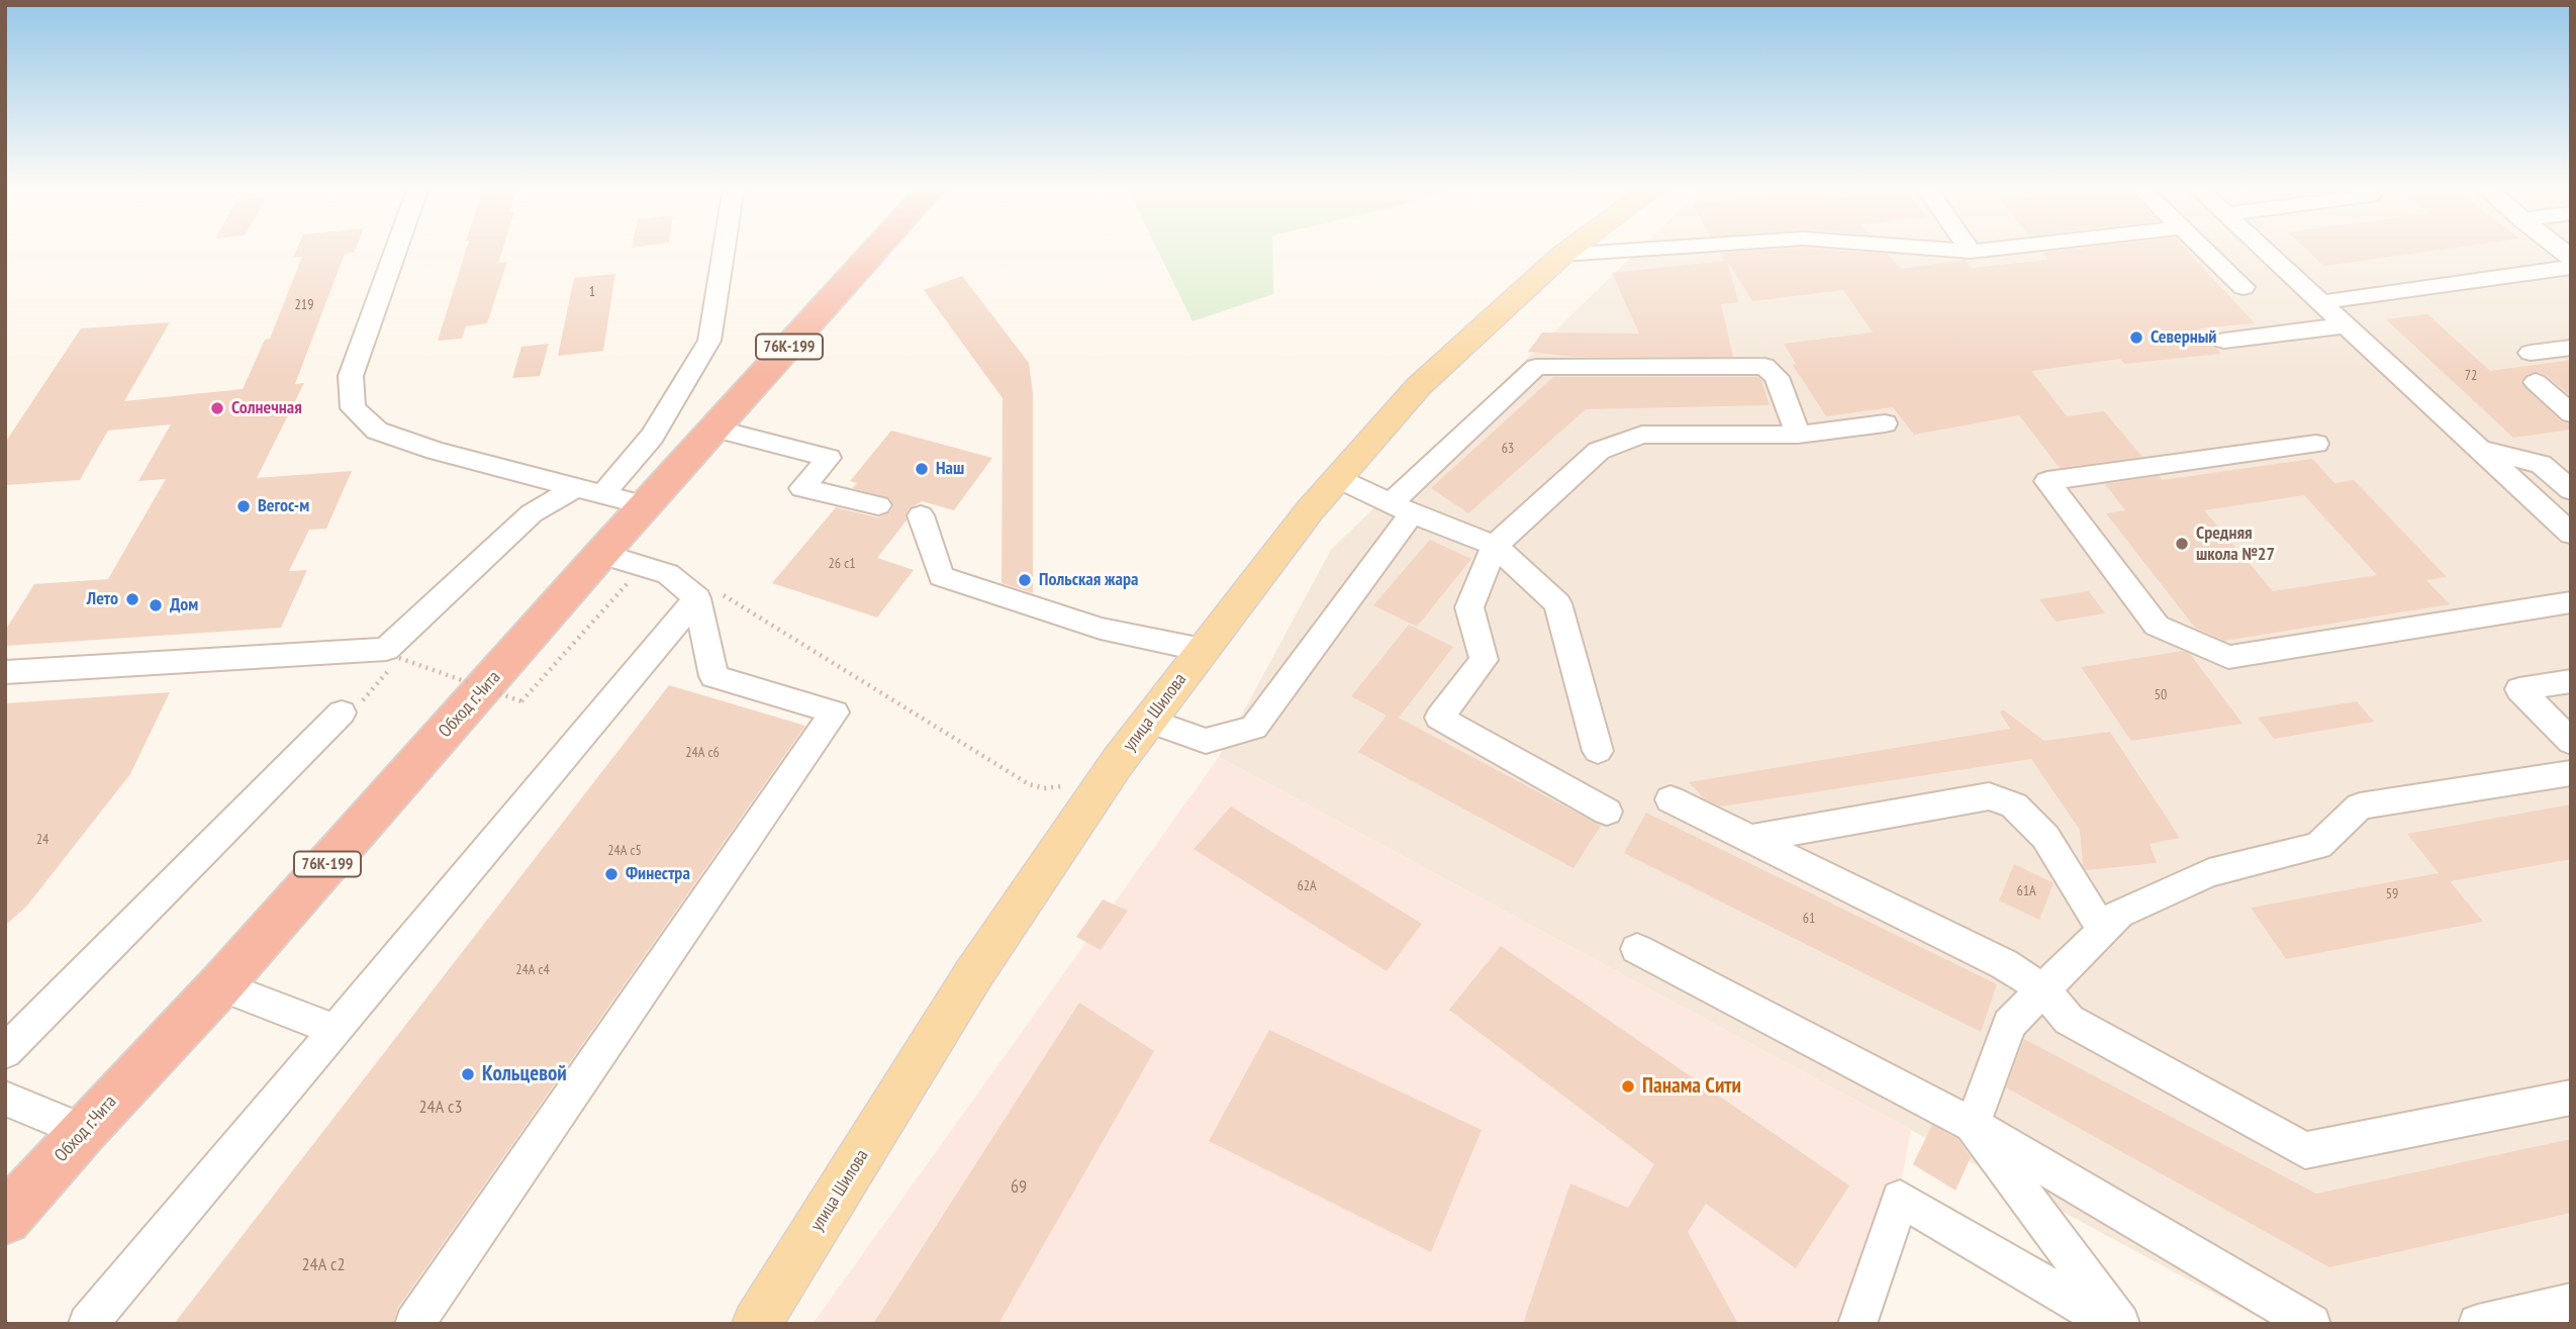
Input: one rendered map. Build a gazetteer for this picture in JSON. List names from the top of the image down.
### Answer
{
  "streets": {
    "highway": ["76К-199", "Обход г.Чита"],
    "main road": ["улица Шилова"]
  },
  "places": [
    "Северный",
    "Солнечная",
    "Наш",
    "Вегос-м",
    "Средняя школа №27",
    "Польская жара",
    "Лето",
    "Дом",
    "Финестра",
    "Кольцевой",
    "Панама Сити"
  ],
  "house_numbers": [
    "1",
    "219",
    "72",
    "63",
    "26 с1",
    "50",
    "24А с6",
    "24",
    "24А с5",
    "62А",
    "61А",
    "59",
    "61",
    "24А с4",
    "24А с3",
    "69",
    "24А с2"
  ]
}
